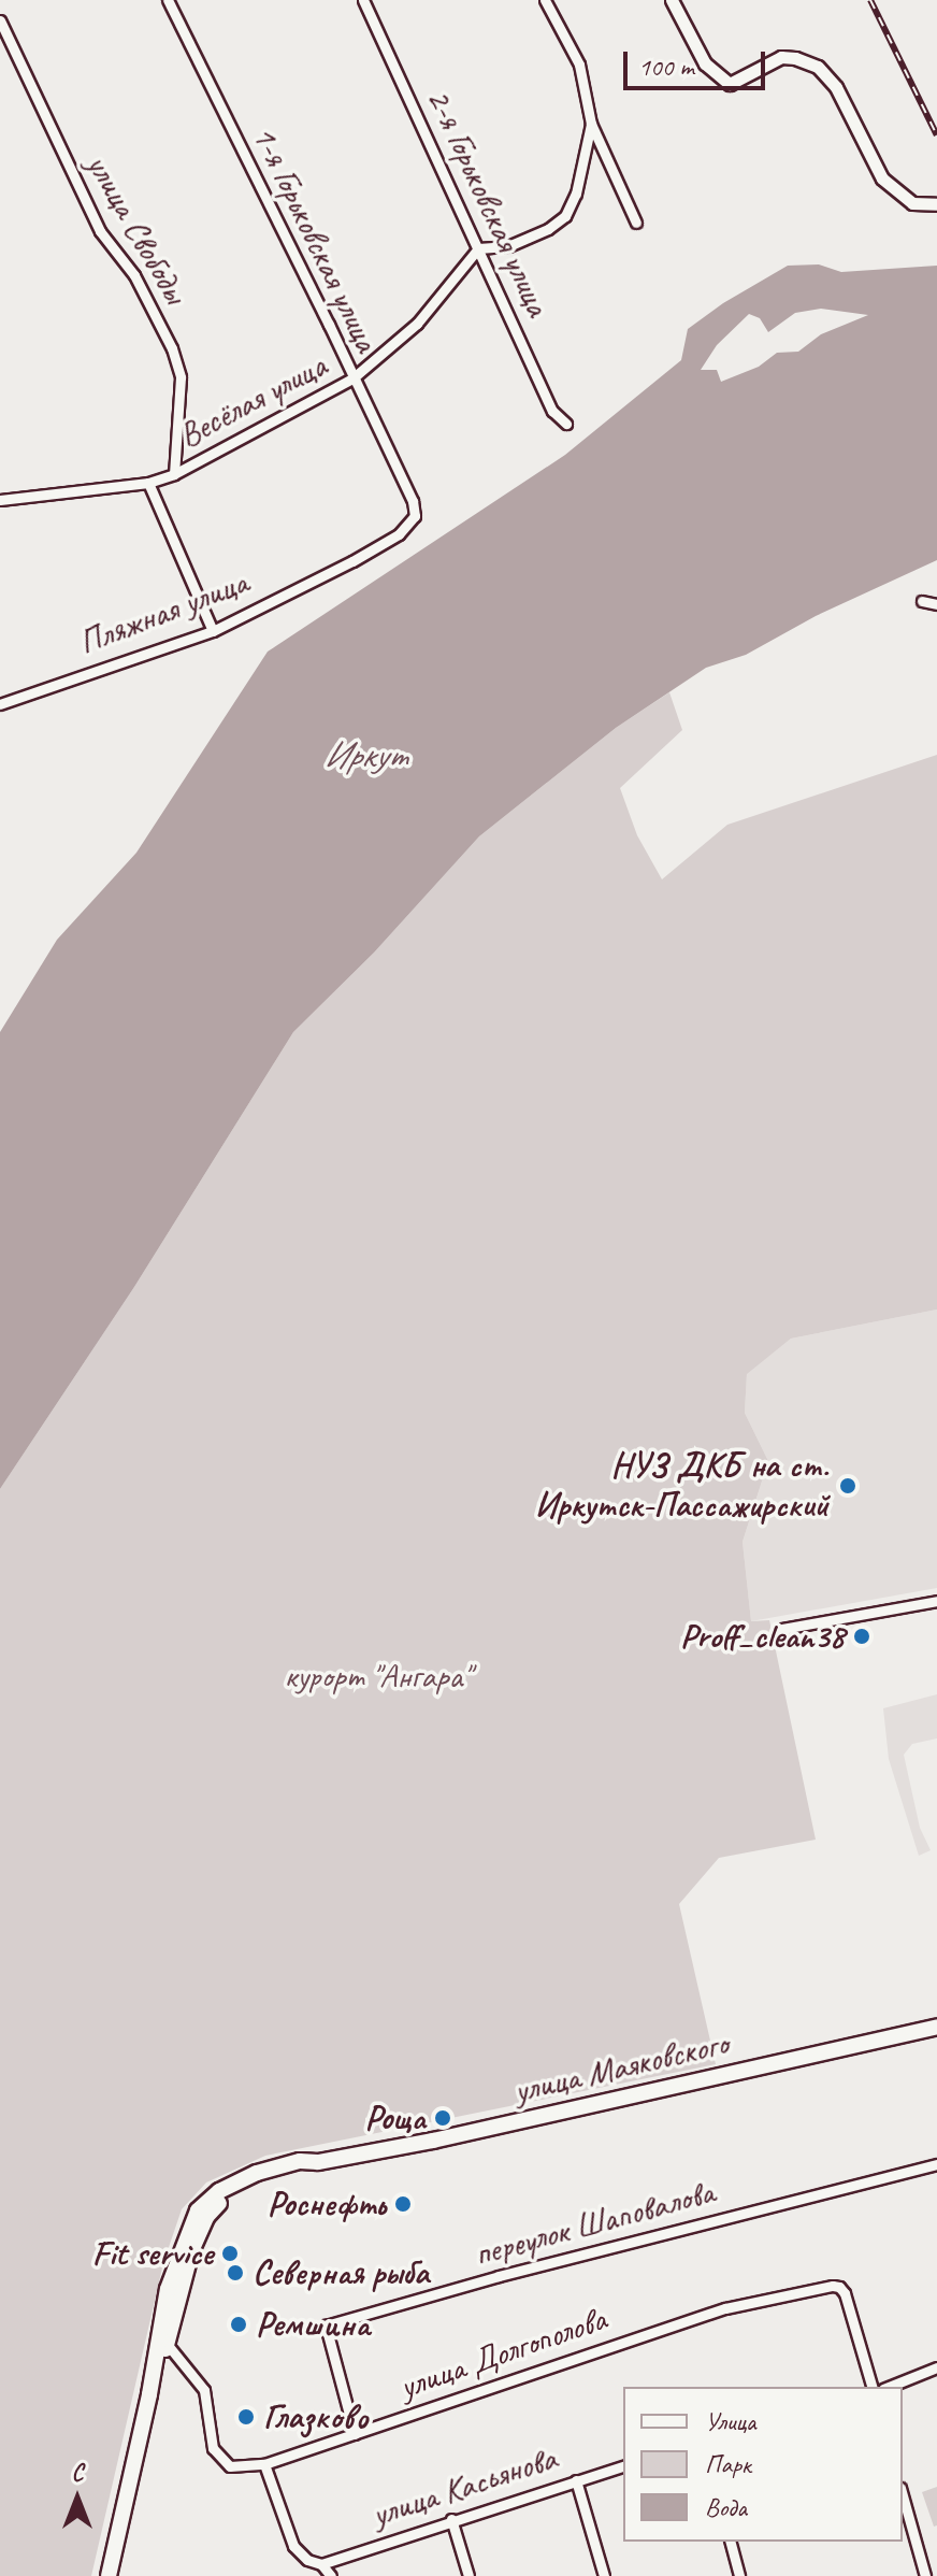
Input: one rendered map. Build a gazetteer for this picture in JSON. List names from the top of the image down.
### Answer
{
  "streets": {
    "main road": ["улица Маяковского"],
    "street": [
      "2-я Горьковская улица",
      "улица Свободы",
      "1-я Горьковская улица",
      "Весёлая улица",
      "Пляжная улица",
      "переулок Шаповалова",
      "улица Долгополова",
      "улица Касьянова"
    ]
  },
  "crossings": [
    ["2-я Горьковская улица", "Весёлая улица"],
    ["улица Свободы", "Весёлая улица"],
    ["1-я Горьковская улица", "Весёлая улица"],
    ["1-я Горьковская улица", "Пляжная улица"],
    ["улица Маяковского", "улица Долгополова"],
    ["переулок Шаповалова", "улица Долгополова"]
  ],
  "water": ["Иркут"],
  "parks": ["курорт \"Ангара\""],
  "places": [
    "НУЗ ДКБ на ст. Иркутск-Пассажирский",
    "Proff_clean38",
    "Роща",
    "Роснефть",
    "Fit service",
    "Северная рыба",
    "Ремшина",
    "Глазково"
  ],
  "legend": ["Улица", "Парк", "Вода"],
  "scale_bar": "100 m",
  "north": "top"
}
